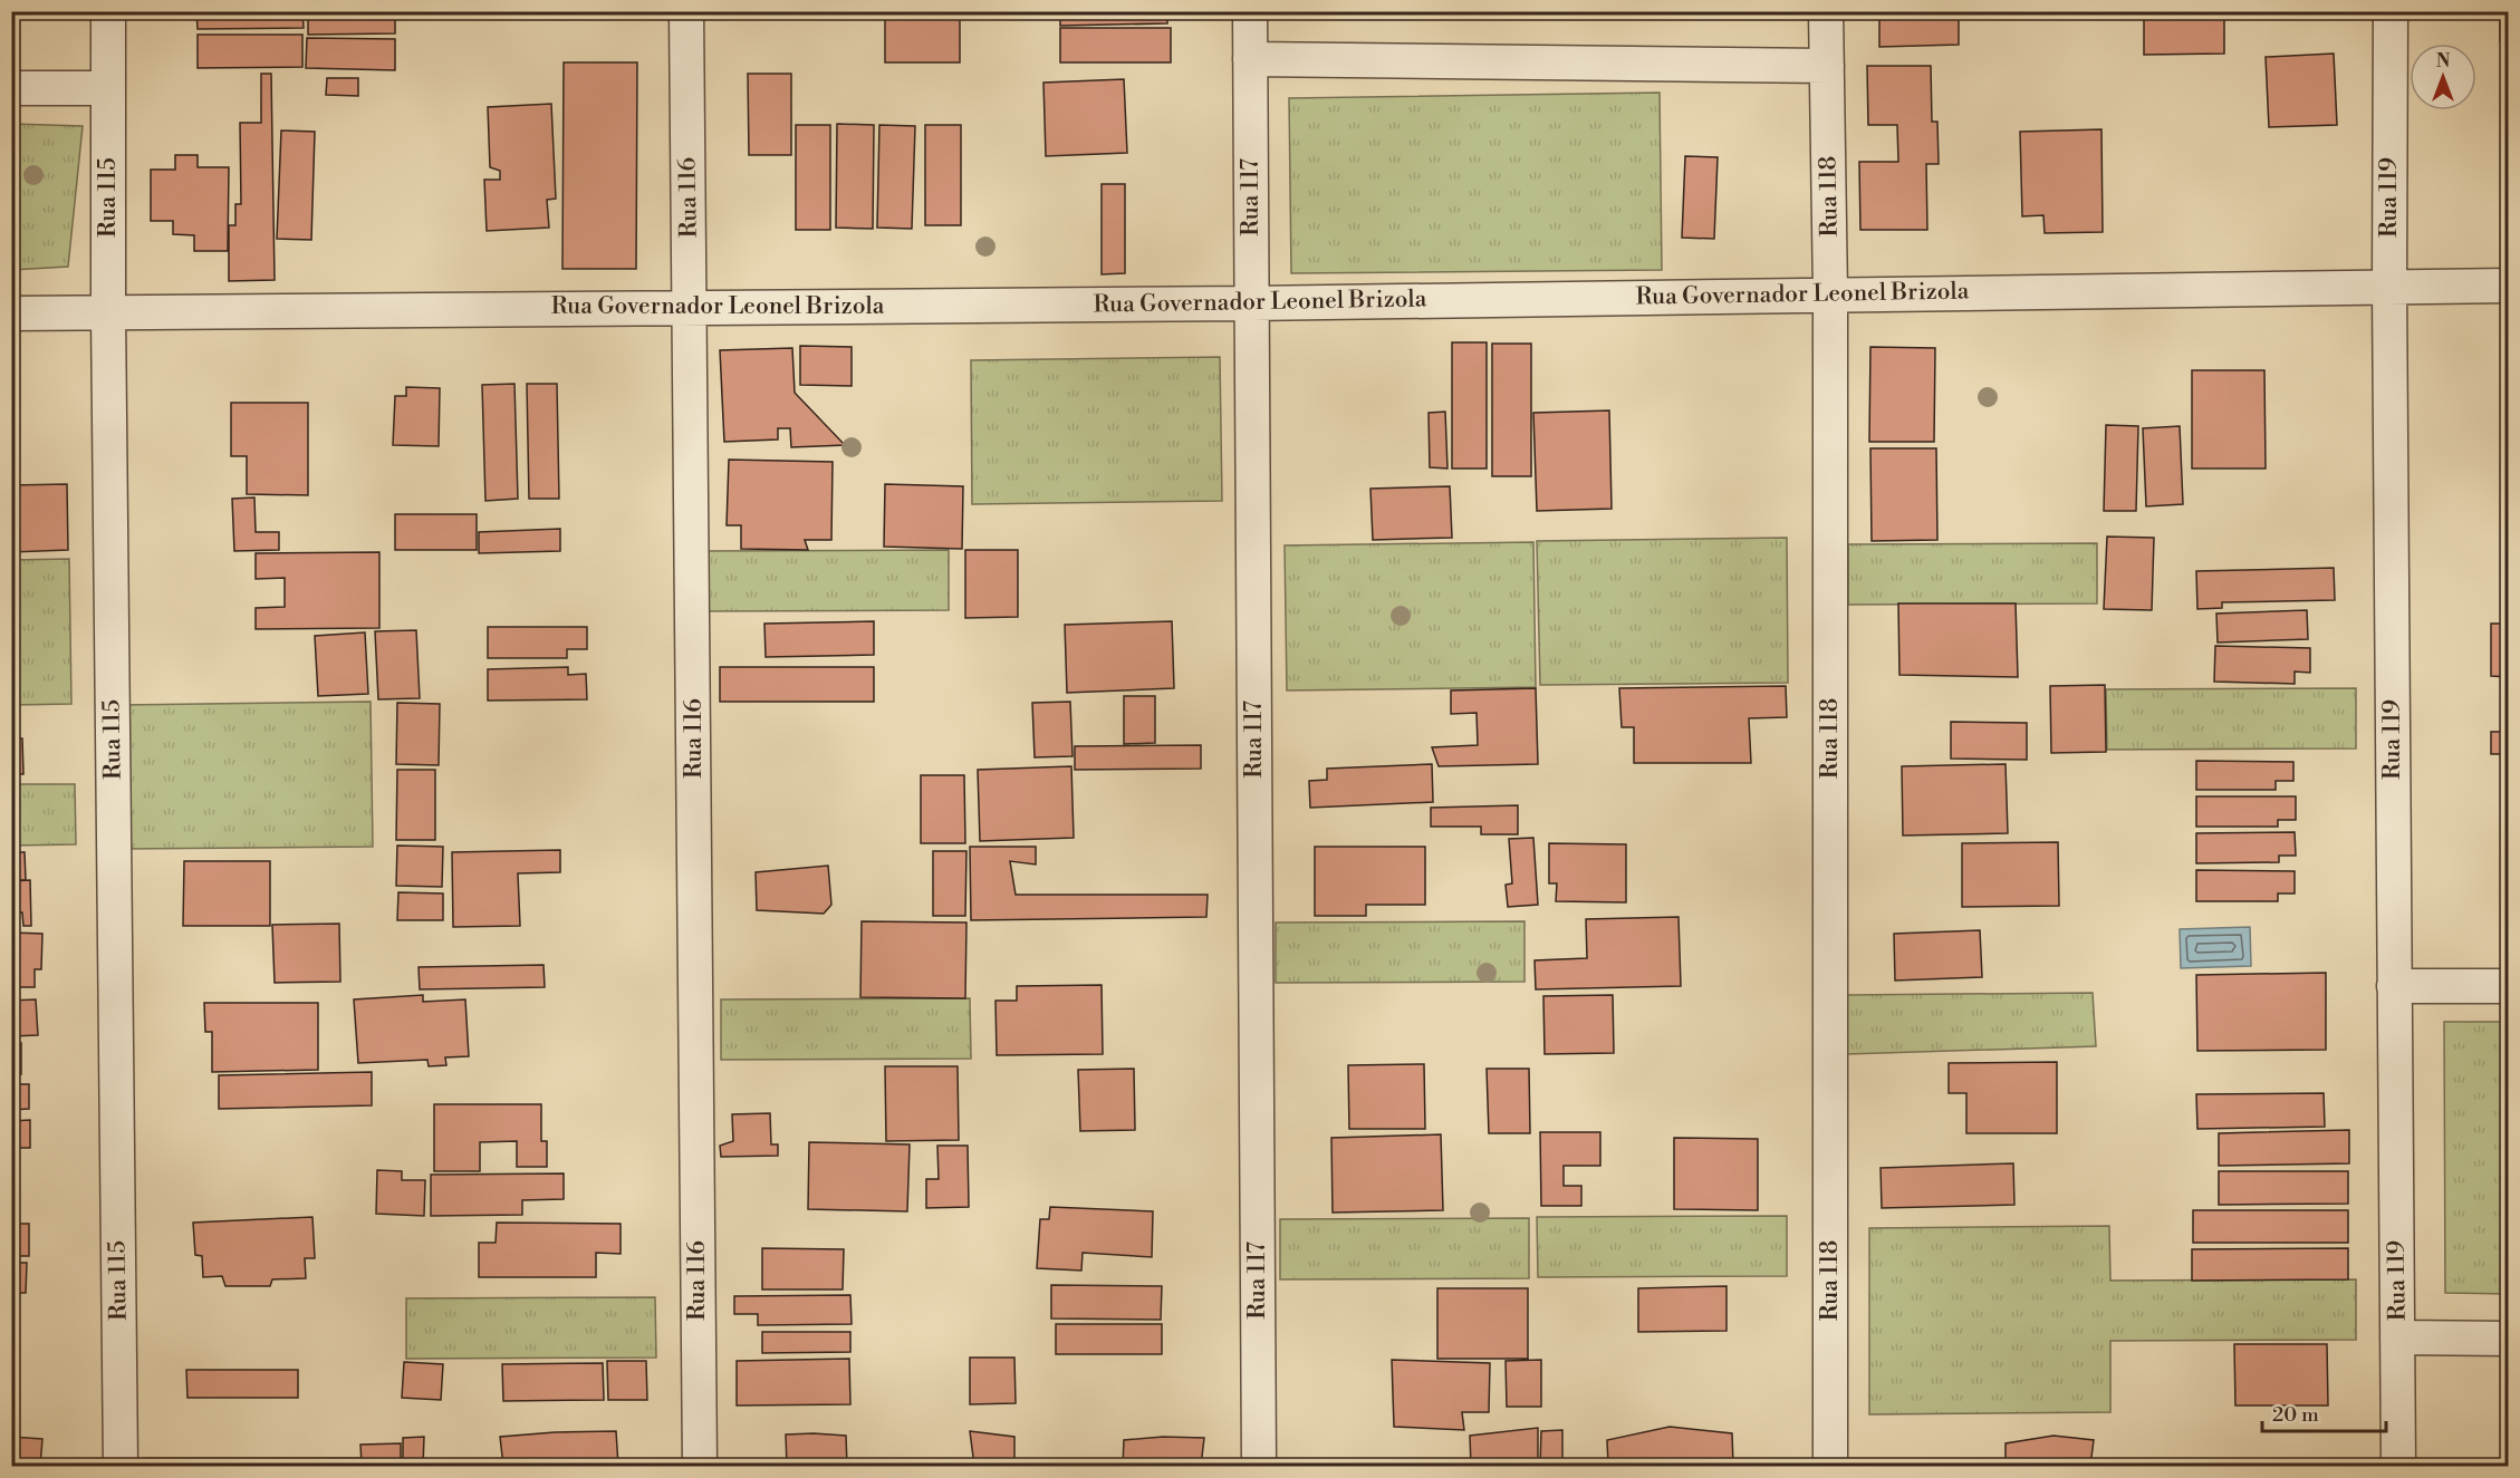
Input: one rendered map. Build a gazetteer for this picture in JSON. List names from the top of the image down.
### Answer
{
  "streets": {
    "street": [
      "Rua 118",
      "Rua 115",
      "Rua 116",
      "Rua 117",
      "Rua 119",
      "Rua Governador Leonel Brizola"
    ]
  },
  "crossings": [
    ["Rua 118", "Rua Governador Leonel Brizola"],
    ["Rua 115", "Rua Governador Leonel Brizola"],
    ["Rua 116", "Rua Governador Leonel Brizola"],
    ["Rua 117", "Rua Governador Leonel Brizola"],
    ["Rua 119", "Rua Governador Leonel Brizola"]
  ],
  "scale_bar": "20 m",
  "north": "top"
}
